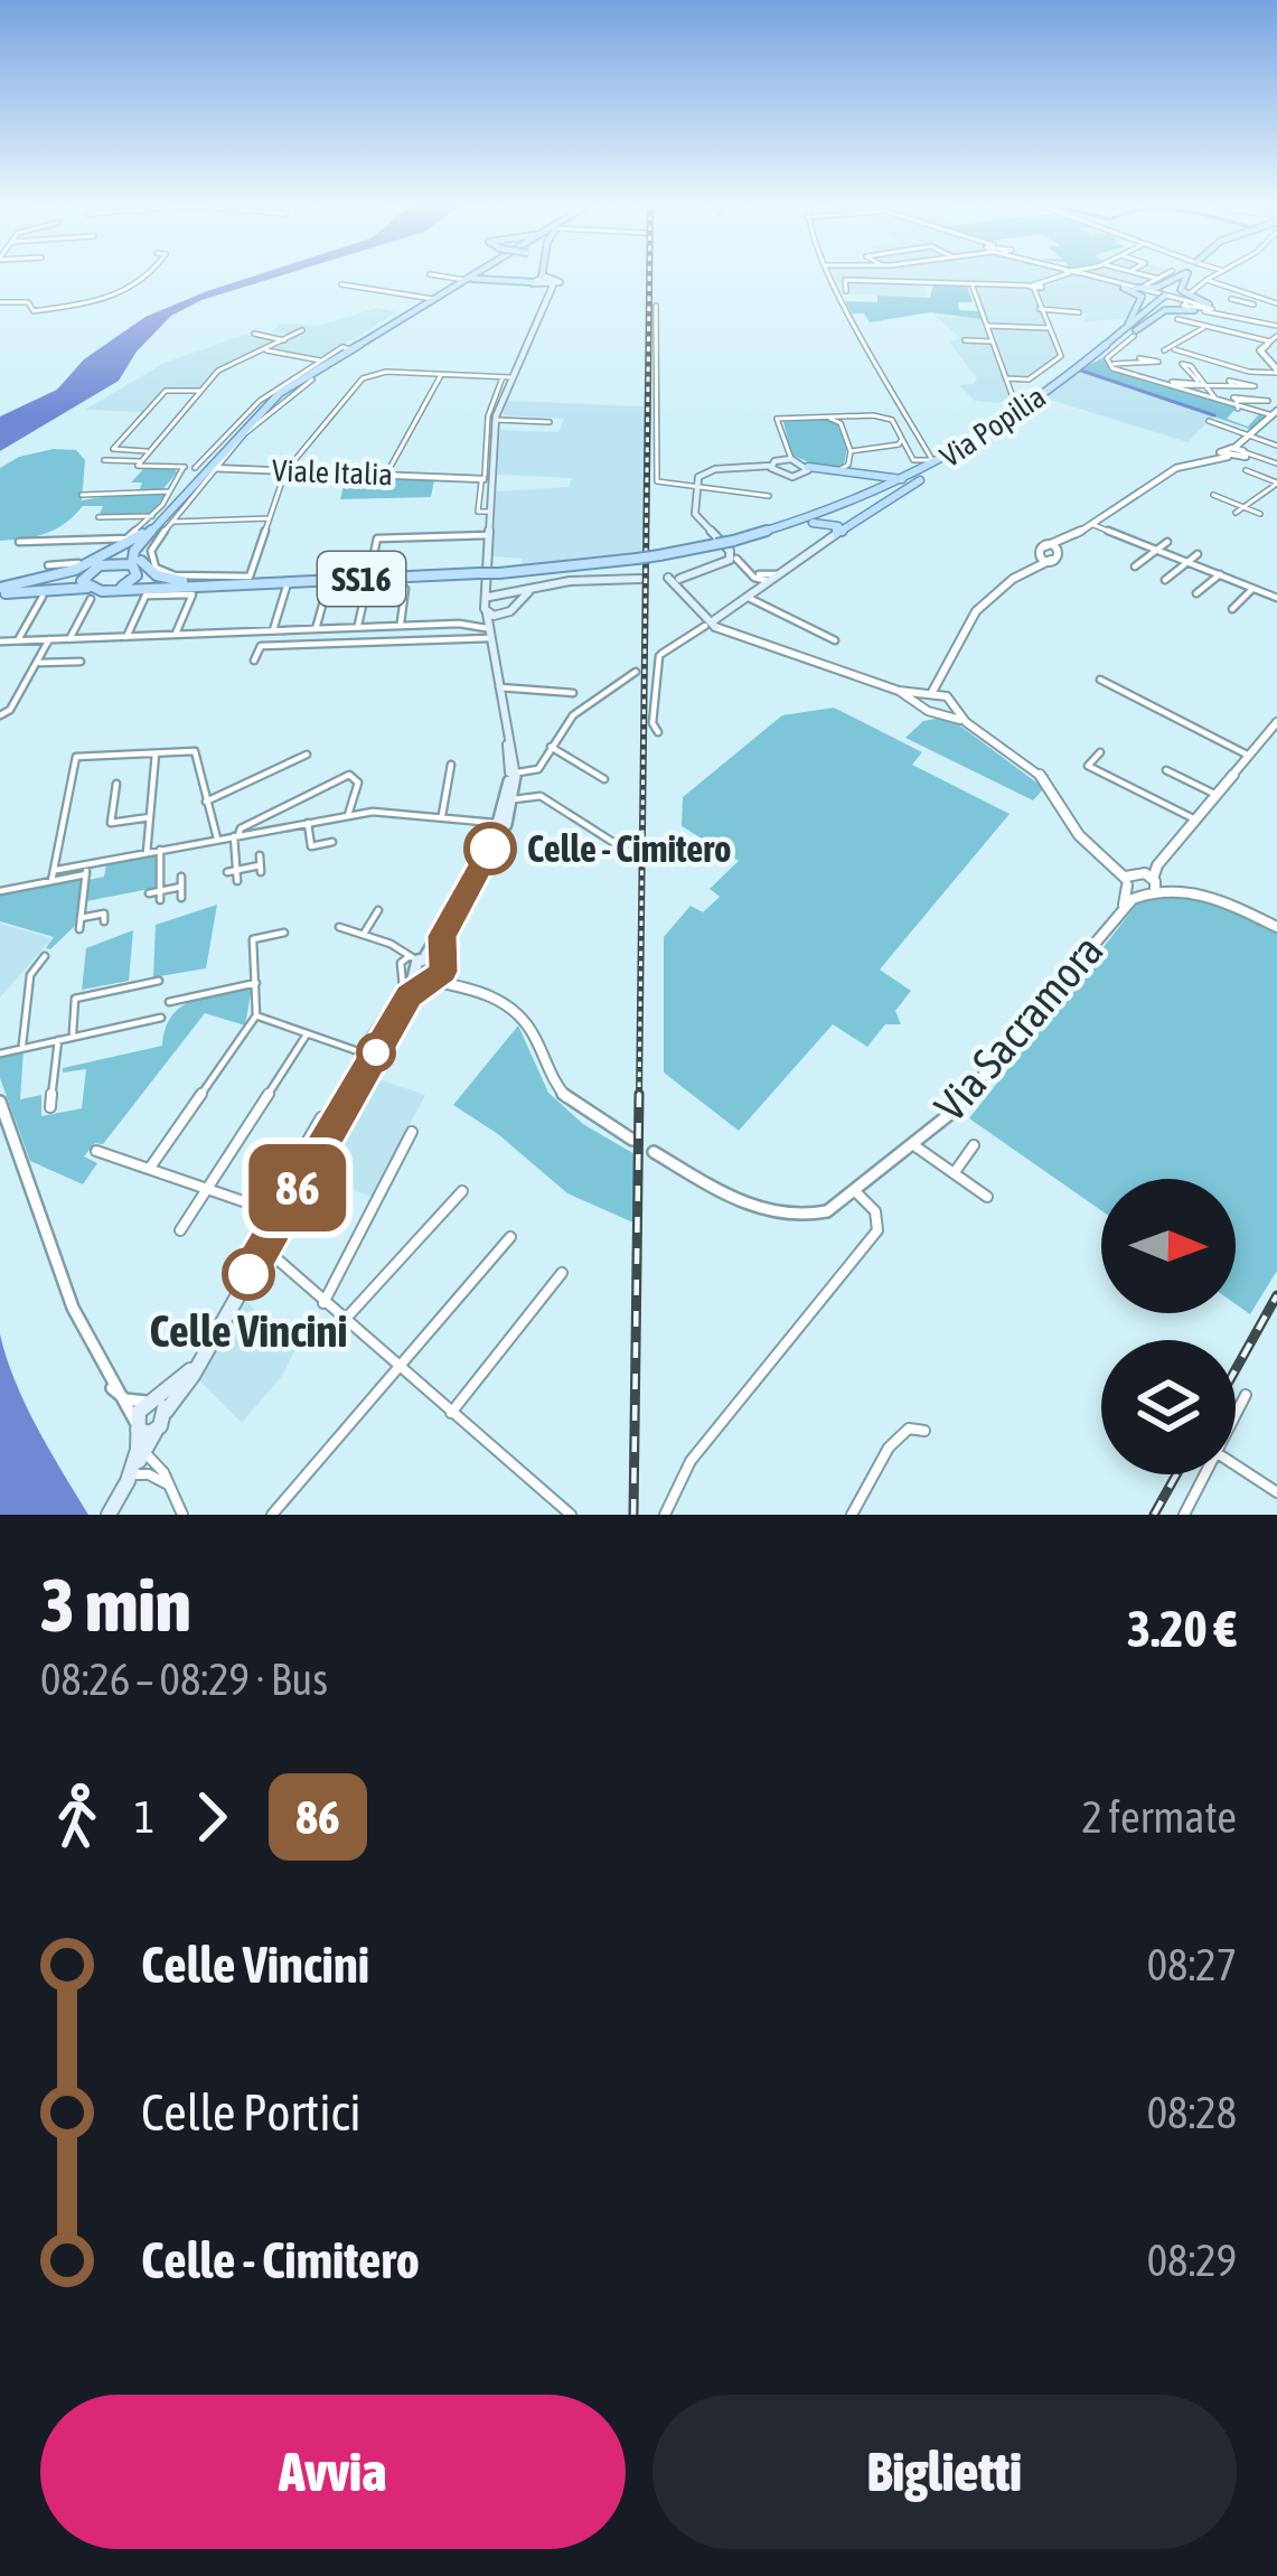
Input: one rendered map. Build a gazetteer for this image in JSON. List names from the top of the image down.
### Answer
{
  "streets": {
    "main road": ["Via Popilia", "SS16"],
    "street": ["Viale Italia", "Via Sacramora"]
  },
  "crossings": [
    ["Via Popilia", "SS16"]
  ],
  "places": ["Celle - Cimitero", "Celle Vincini"],
  "lines": ["bus line 86"],
  "north": "right",
  "page": {
    "on_map": "86",
    "heading": ["3 min", "08:26 – 08:29 · Bus", "3.20 €"],
    "legs": ["1", "86", "2 fermate"],
    "list": [
      {
        "name": "Celle Vincini",
        "value": "08:27"
      },
      {
        "name": "Celle Portici",
        "value": "08:28"
      },
      {
        "name": "Celle - Cimitero",
        "value": "08:29"
      }
    ],
    "buttons": ["Avvia", "Biglietti"]
  }
}
